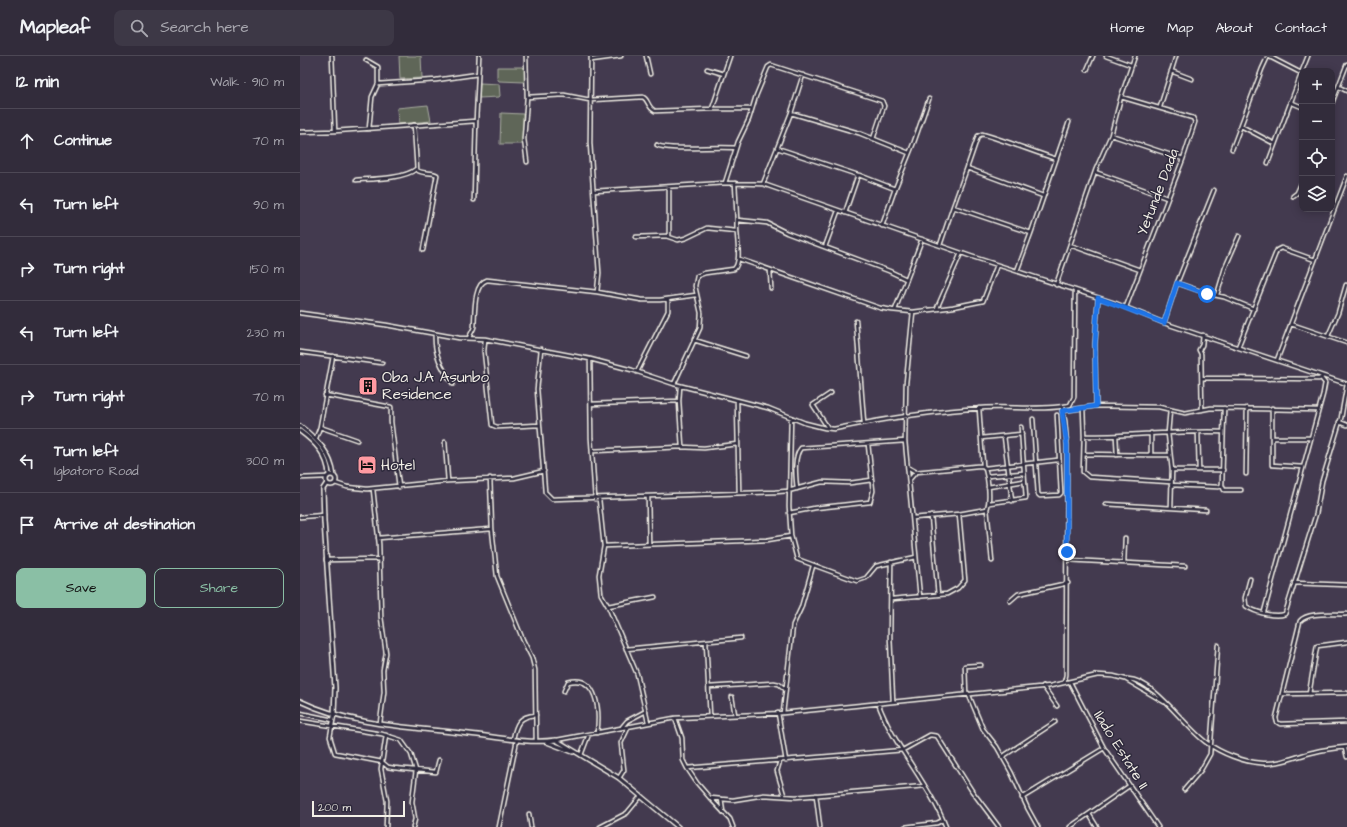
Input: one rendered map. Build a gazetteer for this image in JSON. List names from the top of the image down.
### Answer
{
  "streets": {
    "street": ["Yetunde Dada", "Ilado Estate II"]
  },
  "places": {
    "building": ["Oba J.A Asunbo Residence"],
    "hotel": ["Hotel"]
  },
  "scale_bar": "200 m",
  "page": {
    "header": "Mapleaf",
    "search": "Search here",
    "nav": [
      "Home",
      "Map",
      "About",
      "Contact"
    ],
    "heading": ["12 min", "Walk · 910 m"],
    "map_buttons": ["+", "−"],
    "list": [
      ["Continue", "70 m"],
      ["Turn left", "90 m"],
      ["Turn right", "150 m"],
      ["Turn left", "230 m"],
      ["Turn right", "70 m"],
      ["Turn left", "Igbatoro Road", "300 m"],
      "Arrive at destination"
    ],
    "buttons": ["Save", "Share"],
    "scale": "200 m"
  }
}
